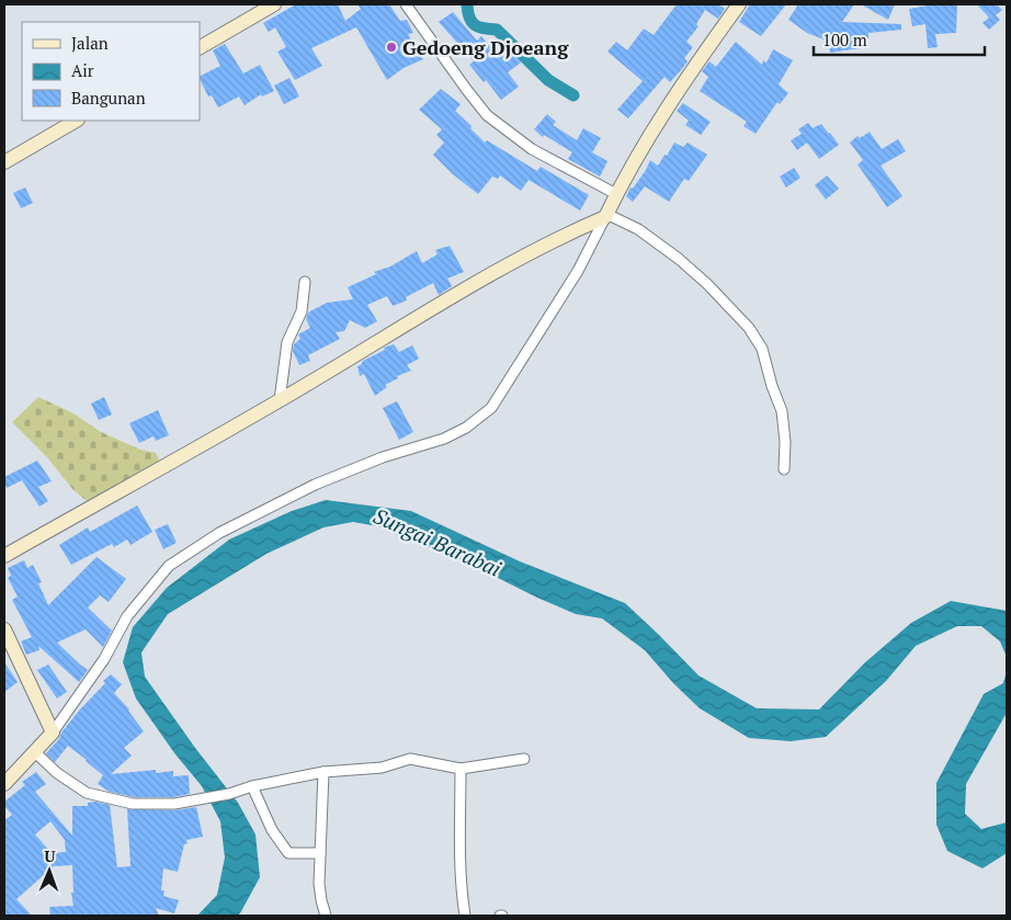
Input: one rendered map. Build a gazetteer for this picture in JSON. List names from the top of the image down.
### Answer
{
  "water": ["Sungai Barabai"],
  "places": ["Gedoeng Djoeang"],
  "legend": ["Jalan", "Air", "Bangunan"],
  "scale_bar": "100 m",
  "north": "top"
}
